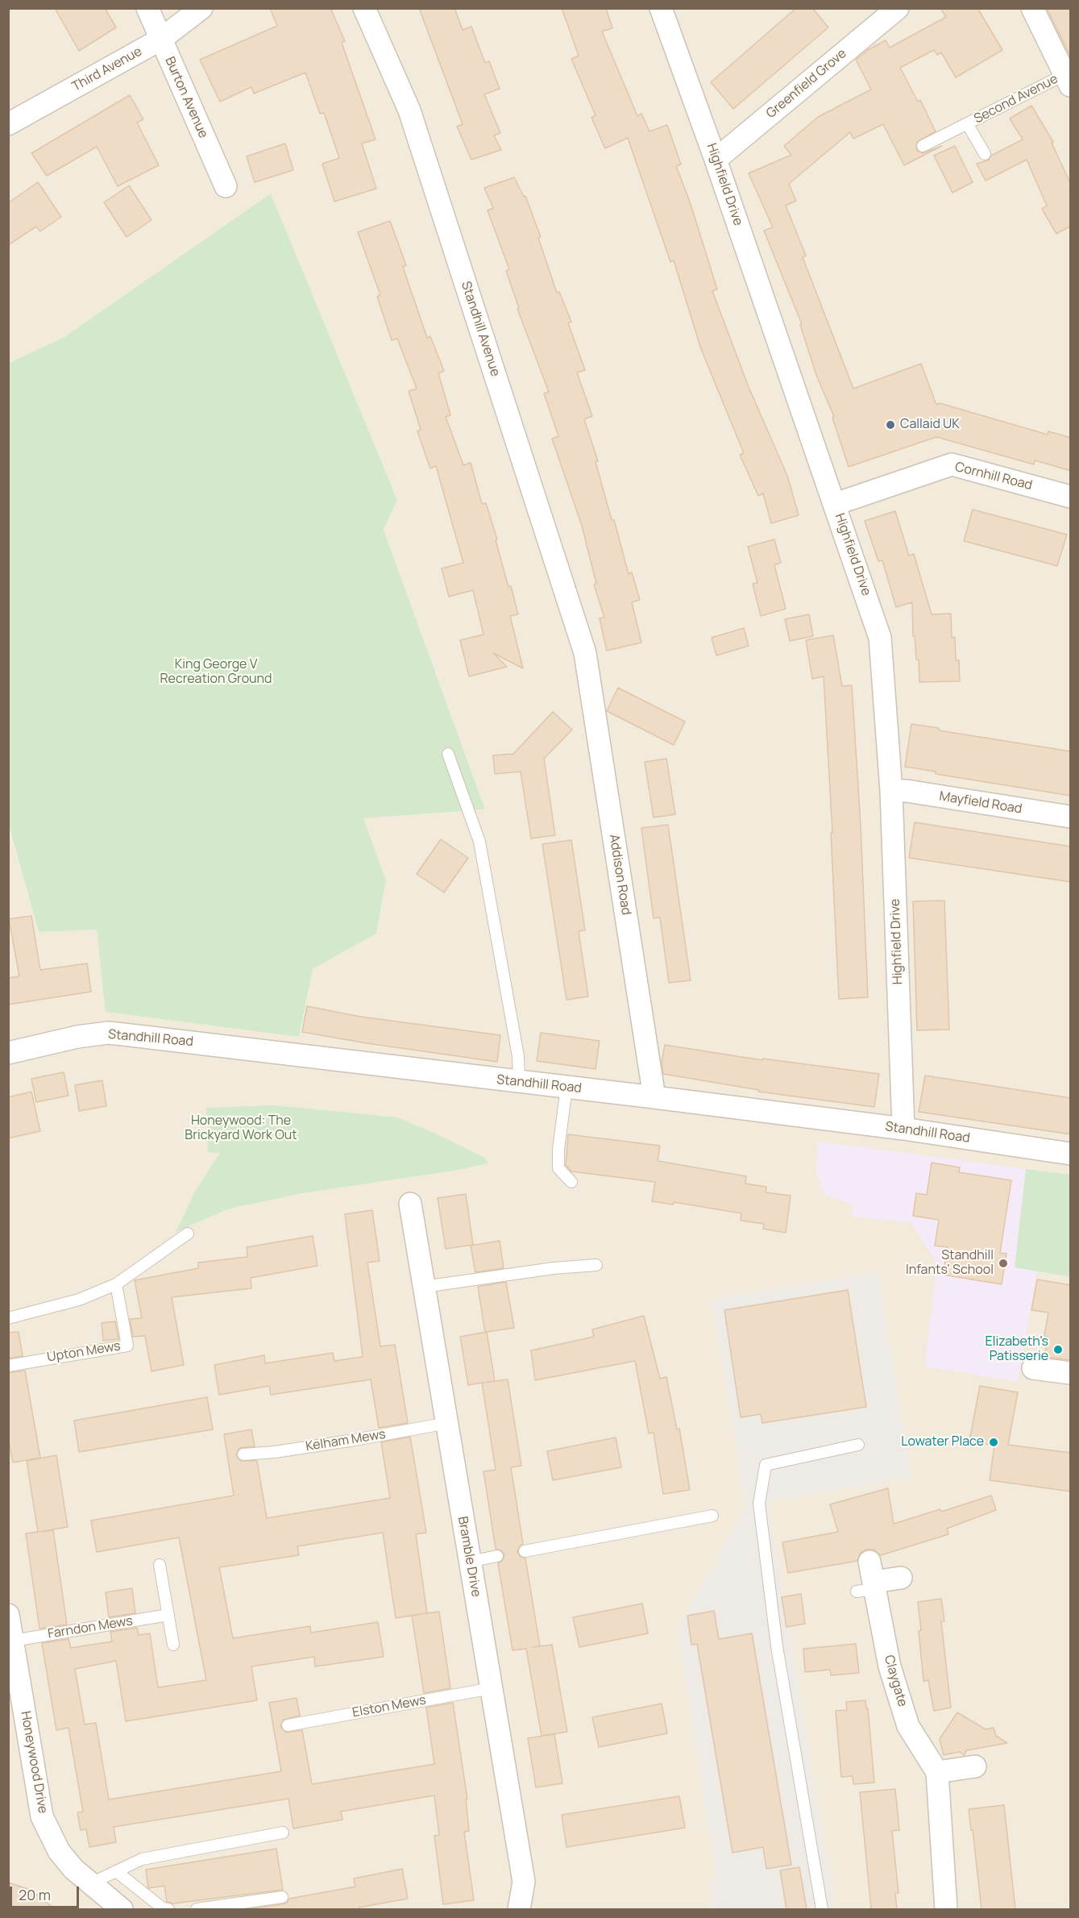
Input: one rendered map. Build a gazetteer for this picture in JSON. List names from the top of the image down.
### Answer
{
  "streets": {
    "street": [
      "Third Avenue",
      "Greenfield Grove",
      "Burton Avenue",
      "Second Avenue",
      "Highfield Drive",
      "Standhill Avenue",
      "Cornhill Road",
      "Mayfield Road",
      "Addison Road",
      "Standhill Road",
      "Bramble Drive",
      "Claygate",
      "Honeywood Drive"
    ],
    "lane": [
      "Upton Mews",
      "Kelham Mews",
      "Farndon Mews",
      "Elston Mews"
    ]
  },
  "crossings": [
    ["Third Avenue", "Burton Avenue"],
    ["Greenfield Grove", "Highfield Drive"],
    ["Highfield Drive", "Cornhill Road"],
    ["Highfield Drive", "Mayfield Road"],
    ["Highfield Drive", "Standhill Road"],
    ["Standhill Avenue", "Addison Road"],
    ["Addison Road", "Standhill Road"],
    ["Kelham Mews", "Bramble Drive"],
    ["Bramble Drive", "Elston Mews"],
    ["Farndon Mews", "Honeywood Drive"]
  ],
  "parks": ["King George V Recreation Ground", "Honeywood: The Brickyard Work Out"],
  "places": [
    "Callaid UK",
    "Standhill Infants' School",
    "Elizabeth's Patisserie",
    "Lowater Place"
  ],
  "scale_bar": "20 m"
}
